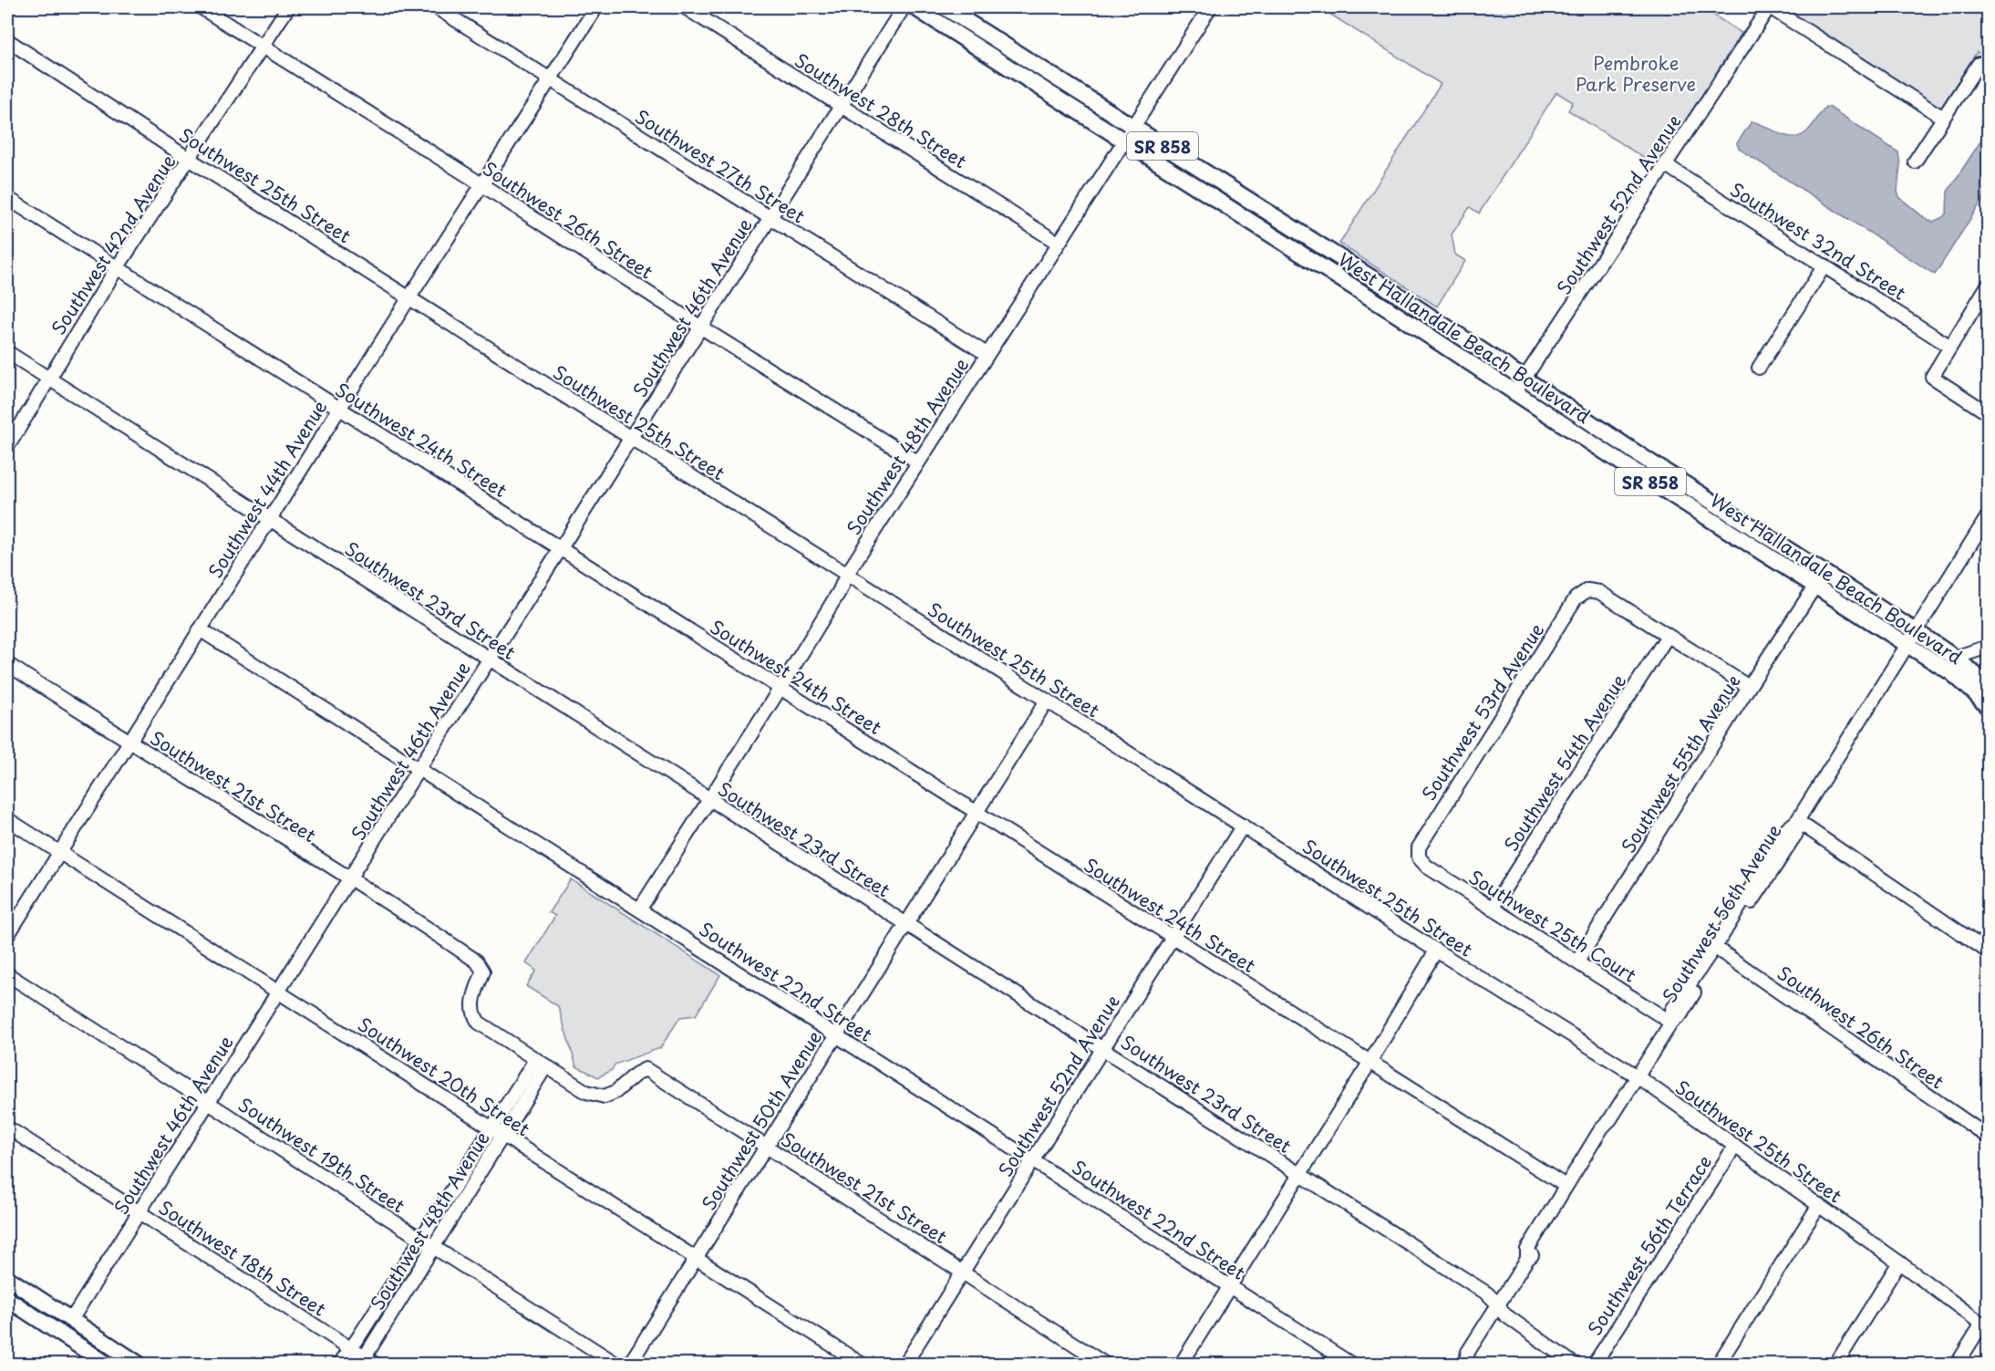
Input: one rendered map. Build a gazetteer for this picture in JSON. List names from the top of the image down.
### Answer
{
  "streets": {
    "main road": ["SR 858", "West Hallandale Beach Boulevard"],
    "street": [
      "Southwest 28th Street",
      "Southwest 27th Street",
      "Southwest 25th Street",
      "Southwest 52nd Avenue",
      "Southwest 26th Street",
      "Southwest 32nd Street",
      "Southwest 42nd Avenue",
      "Southwest 46th Avenue",
      "Southwest 24th Street",
      "Southwest 48th Avenue",
      "Southwest 44th Avenue",
      "Southwest 23rd Street",
      "Southwest 53rd Avenue",
      "Southwest 54th Avenue",
      "Southwest 55th Avenue",
      "Southwest 21st Street",
      "Southwest 56th Avenue",
      "Southwest 25th Court",
      "Southwest 22nd Street",
      "Southwest 20th Street",
      "Southwest 50th Avenue",
      "Southwest 19th Street",
      "Southwest 56th Terrace",
      "Southwest 18th Street"
    ]
  },
  "crossings": [
    ["Southwest 28th Street", "Southwest 46th Avenue"],
    ["Southwest 28th Street", "Southwest 48th Avenue"],
    ["Southwest 27th Street", "Southwest 46th Avenue"],
    ["Southwest 27th Street", "Southwest 48th Avenue"],
    ["Southwest 27th Street", "Southwest 44th Avenue"],
    ["Southwest 25th Street", "Southwest 52nd Avenue"],
    ["Southwest 25th Street", "Southwest 42nd Avenue"],
    ["Southwest 25th Street", "Southwest 46th Avenue"],
    ["Southwest 25th Street", "Southwest 48th Avenue"],
    ["Southwest 25th Street", "Southwest 44th Avenue"],
    ["Southwest 25th Street", "Southwest 56th Avenue"],
    ["Southwest 25th Street", "Southwest 50th Avenue"],
    ["Southwest 25th Street", "Southwest 56th Terrace"],
    ["Southwest 52nd Avenue", "Southwest 32nd Street"],
    ["Southwest 52nd Avenue", "West Hallandale Beach Boulevard"],
    ["Southwest 52nd Avenue", "Southwest 24th Street"],
    ["Southwest 52nd Avenue", "Southwest 23rd Street"],
    ["Southwest 52nd Avenue", "Southwest 21st Street"],
    ["Southwest 52nd Avenue", "Southwest 22nd Street"],
    ["Southwest 26th Street", "Southwest 42nd Avenue"],
    ["Southwest 26th Street", "Southwest 46th Avenue"],
    ["Southwest 26th Street", "Southwest 48th Avenue"],
    ["Southwest 26th Street", "Southwest 44th Avenue"],
    ["Southwest 26th Street", "Southwest 56th Avenue"],
    ["Southwest 42nd Avenue", "Southwest 24th Street"],
    ["Southwest 42nd Avenue", "Southwest 23rd Street"],
    ["Southwest 46th Avenue", "Southwest 24th Street"],
    ["Southwest 46th Avenue", "Southwest 23rd Street"],
    ["Southwest 46th Avenue", "Southwest 21st Street"],
    ["Southwest 46th Avenue", "Southwest 22nd Street"],
    ["Southwest 46th Avenue", "Southwest 20th Street"],
    ["Southwest 46th Avenue", "Southwest 19th Street"],
    ["Southwest 46th Avenue", "Southwest 18th Street"],
    ["West Hallandale Beach Boulevard", "Southwest 48th Avenue"],
    ["West Hallandale Beach Boulevard", "Southwest 55th Avenue"],
    ["West Hallandale Beach Boulevard", "Southwest 56th Avenue"],
    ["Southwest 24th Street", "Southwest 48th Avenue"],
    ["Southwest 24th Street", "Southwest 44th Avenue"],
    ["Southwest 24th Street", "Southwest 56th Avenue"],
    ["Southwest 24th Street", "Southwest 50th Avenue"],
    ["Southwest 48th Avenue", "Southwest 23rd Street"],
    ["Southwest 48th Avenue", "Southwest 21st Street"],
    ["Southwest 48th Avenue", "Southwest 22nd Street"],
    ["Southwest 48th Avenue", "Southwest 20th Street"],
    ["Southwest 48th Avenue", "Southwest 19th Street"],
    ["Southwest 48th Avenue", "Southwest 18th Street"],
    ["Southwest 44th Avenue", "Southwest 23rd Street"],
    ["Southwest 44th Avenue", "Southwest 21st Street"],
    ["Southwest 44th Avenue", "Southwest 22nd Street"],
    ["Southwest 44th Avenue", "Southwest 20th Street"],
    ["Southwest 23rd Street", "Southwest 56th Avenue"],
    ["Southwest 23rd Street", "Southwest 50th Avenue"],
    ["Southwest 53rd Avenue", "Southwest 54th Avenue"],
    ["Southwest 53rd Avenue", "Southwest 25th Court"],
    ["Southwest 54th Avenue", "Southwest 25th Court"],
    ["Southwest 55th Avenue", "Southwest 25th Court"],
    ["Southwest 21st Street", "Southwest 50th Avenue"],
    ["Southwest 56th Avenue", "Southwest 25th Court"],
    ["Southwest 22nd Street", "Southwest 50th Avenue"],
    ["Southwest 20th Street", "Southwest 50th Avenue"]
  ],
  "parks": ["Pembroke Park Preserve"]
}
